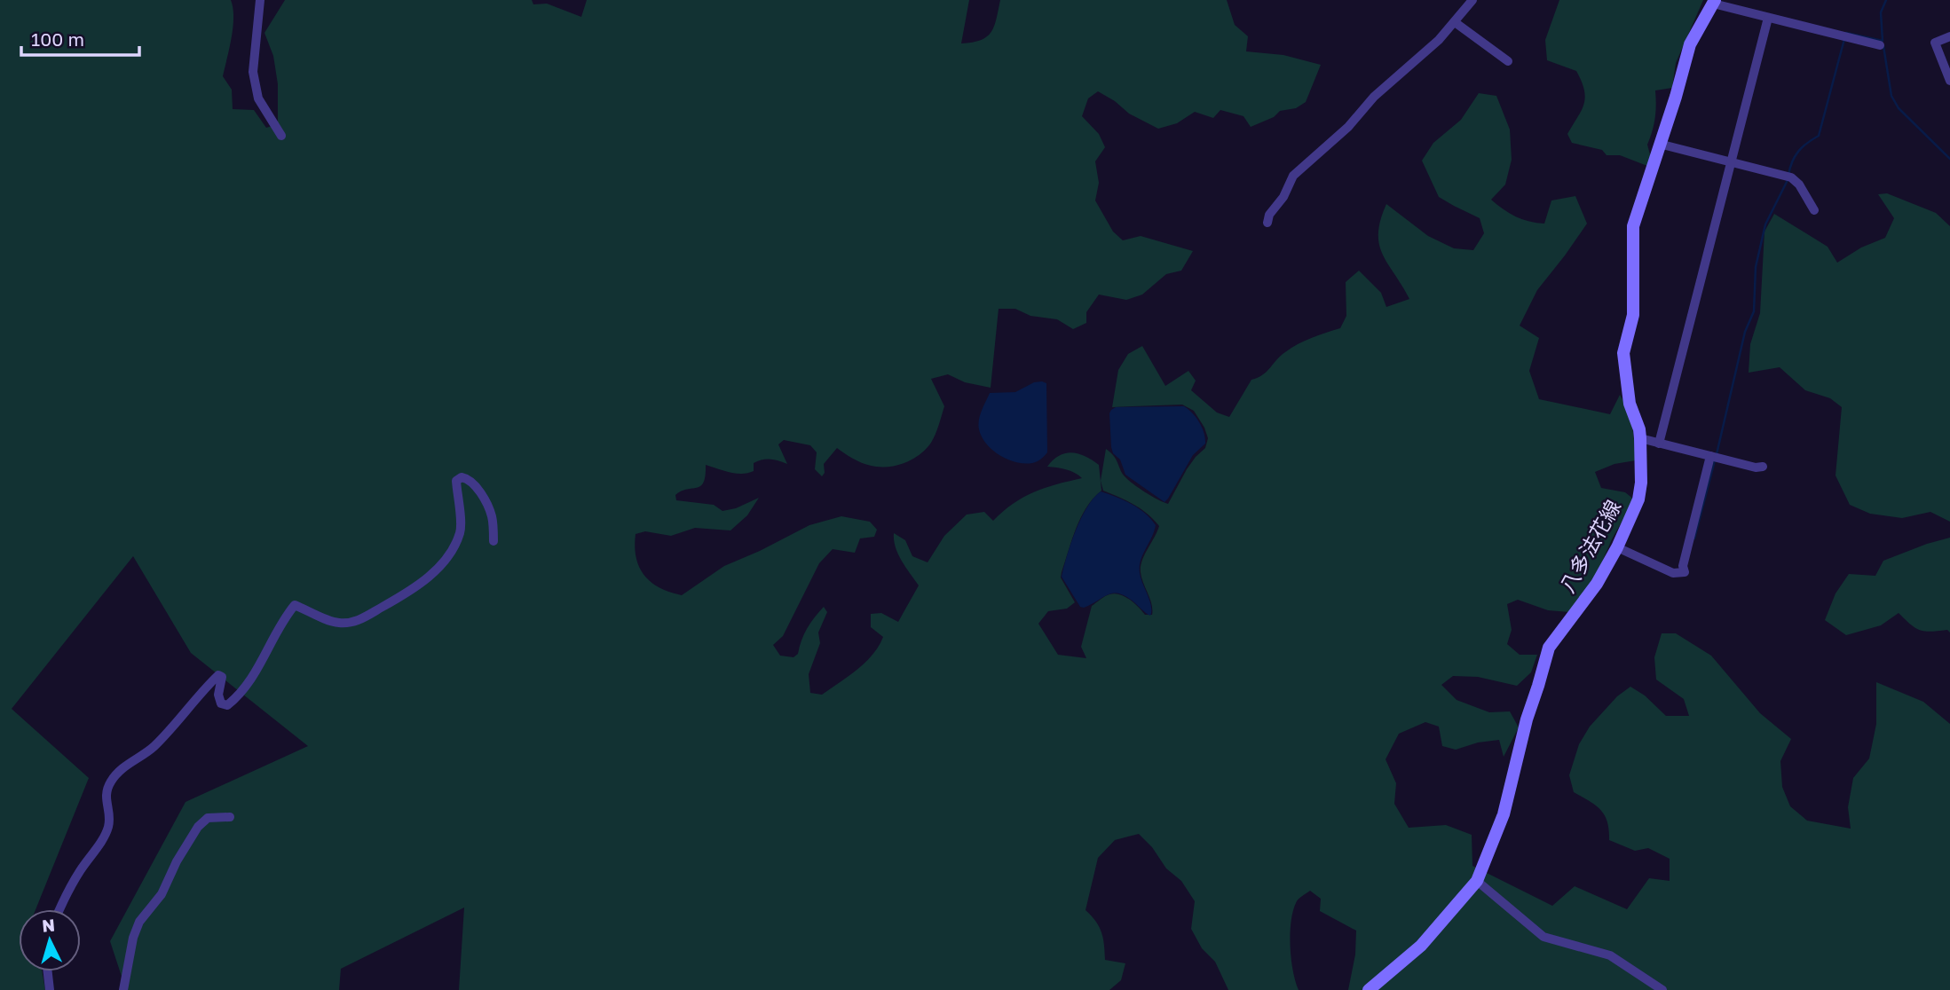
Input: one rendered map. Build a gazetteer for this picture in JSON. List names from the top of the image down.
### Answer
{
  "streets": {
    "main road": ["八多法花線"]
  },
  "scale_bar": "100 m",
  "north": "top"
}
